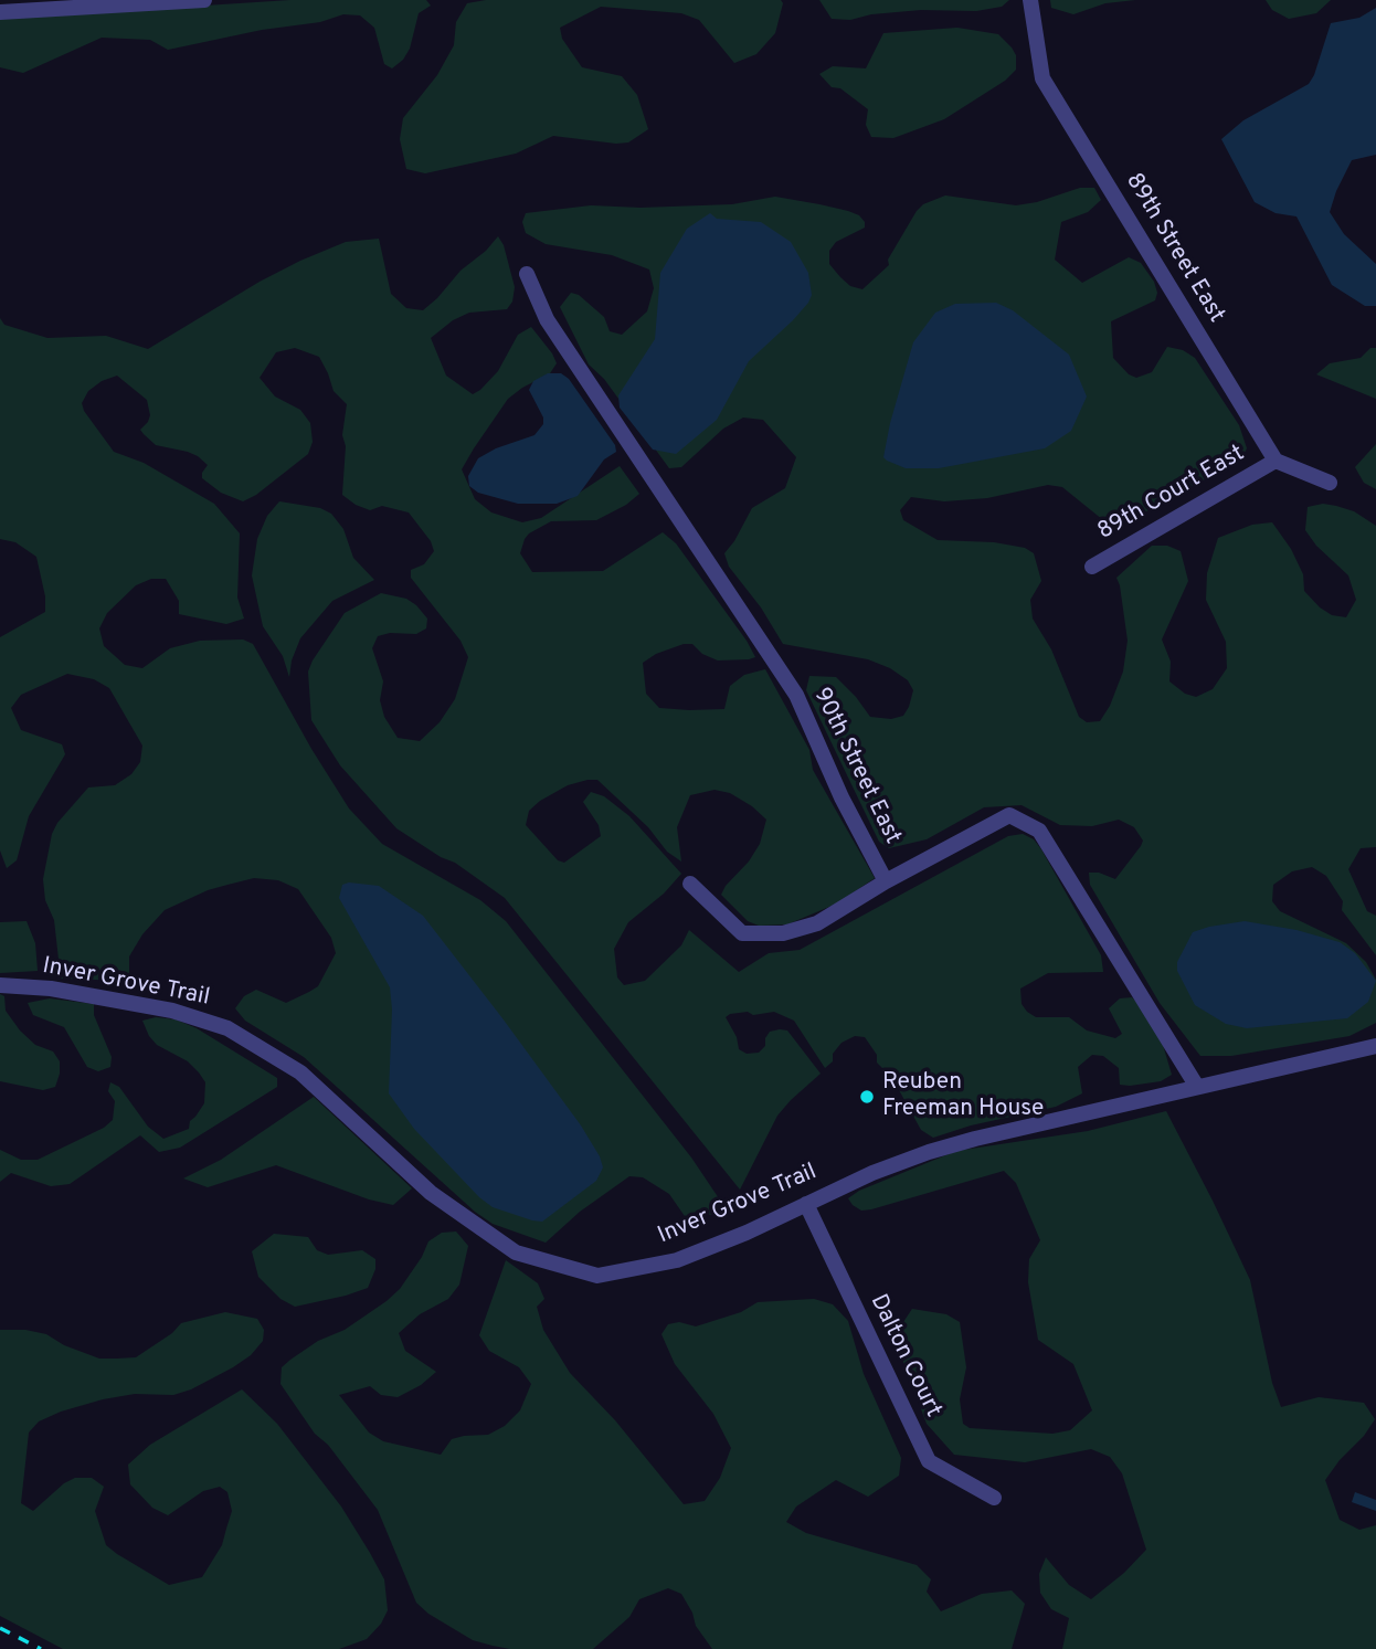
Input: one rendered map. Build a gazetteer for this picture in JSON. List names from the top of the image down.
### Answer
{
  "streets": {
    "street": [
      "89th Street East",
      "89th Court East",
      "90th Street East",
      "Inver Grove Trail",
      "Dalton Court"
    ]
  },
  "crossings": [
    ["89th Street East", "89th Court East"],
    ["90th Street East", "Inver Grove Trail"],
    ["Inver Grove Trail", "Dalton Court"]
  ],
  "places": ["Reuben Freeman House"]
}
